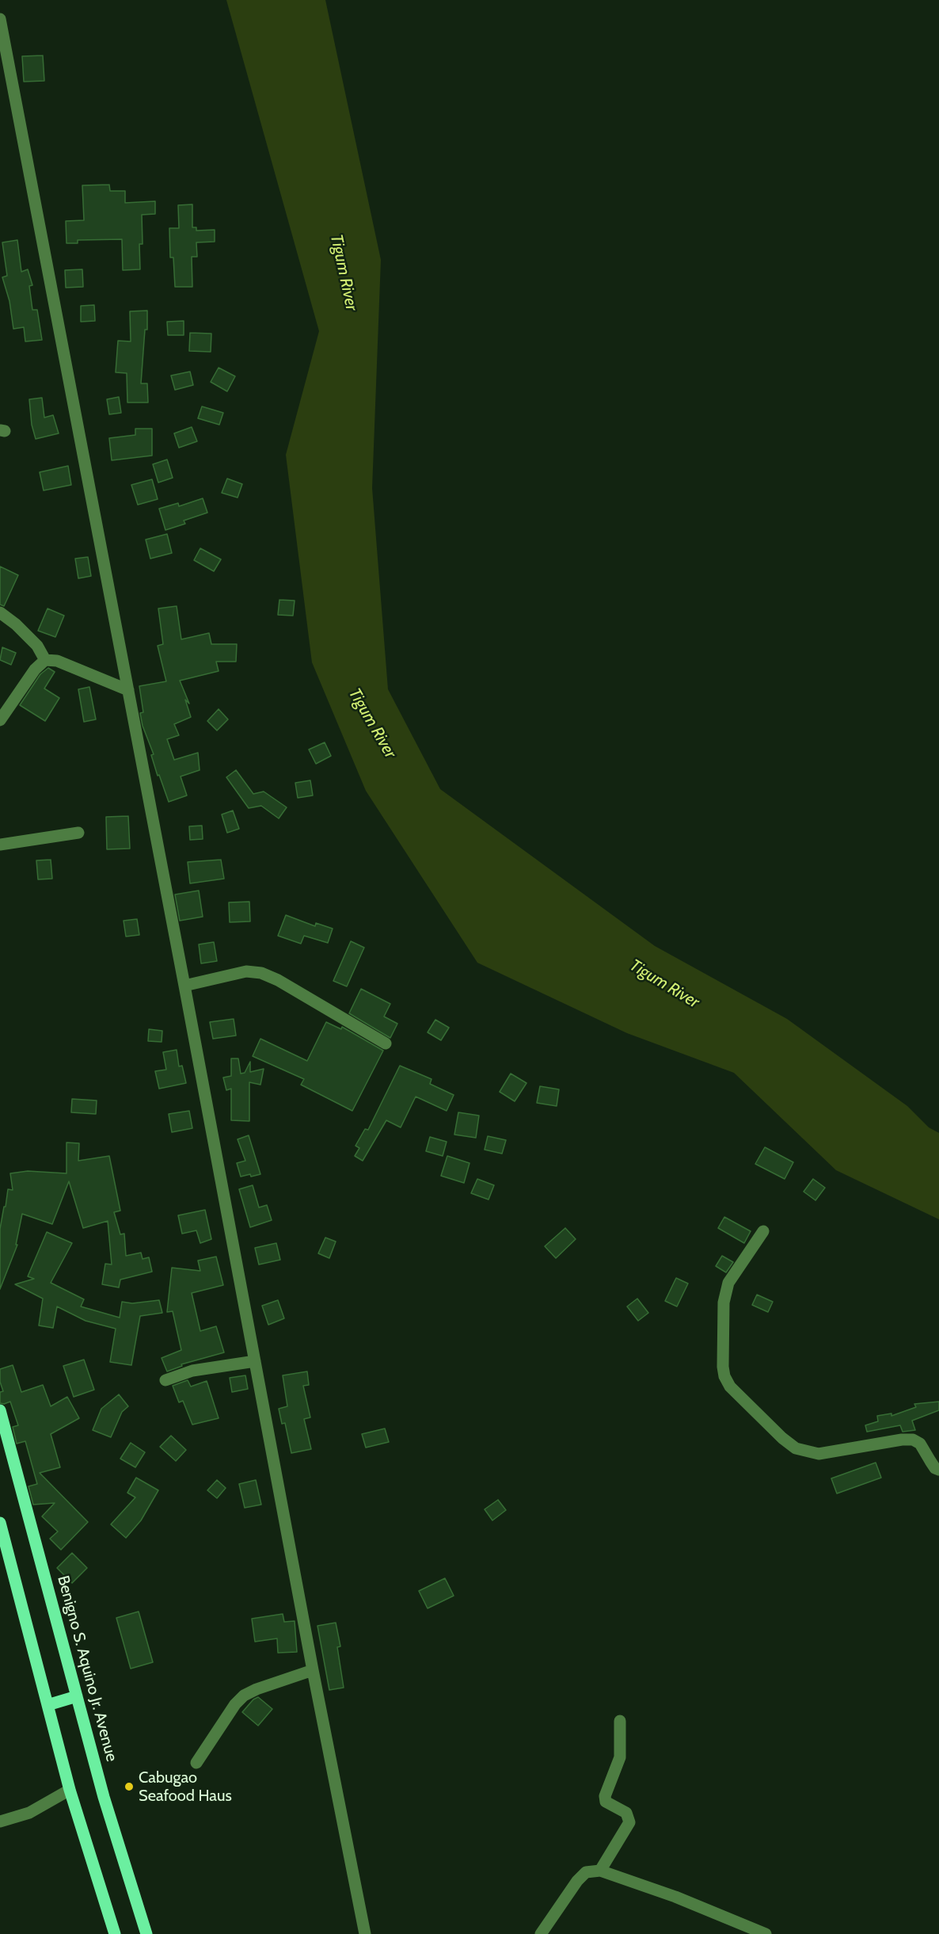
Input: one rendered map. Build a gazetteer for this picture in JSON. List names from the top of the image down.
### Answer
{
  "streets": {
    "main road": ["Benigno S. Aquino Jr. Avenue"]
  },
  "water": ["Tigum River"],
  "places": ["Cabugao Seafood Haus"]
}
